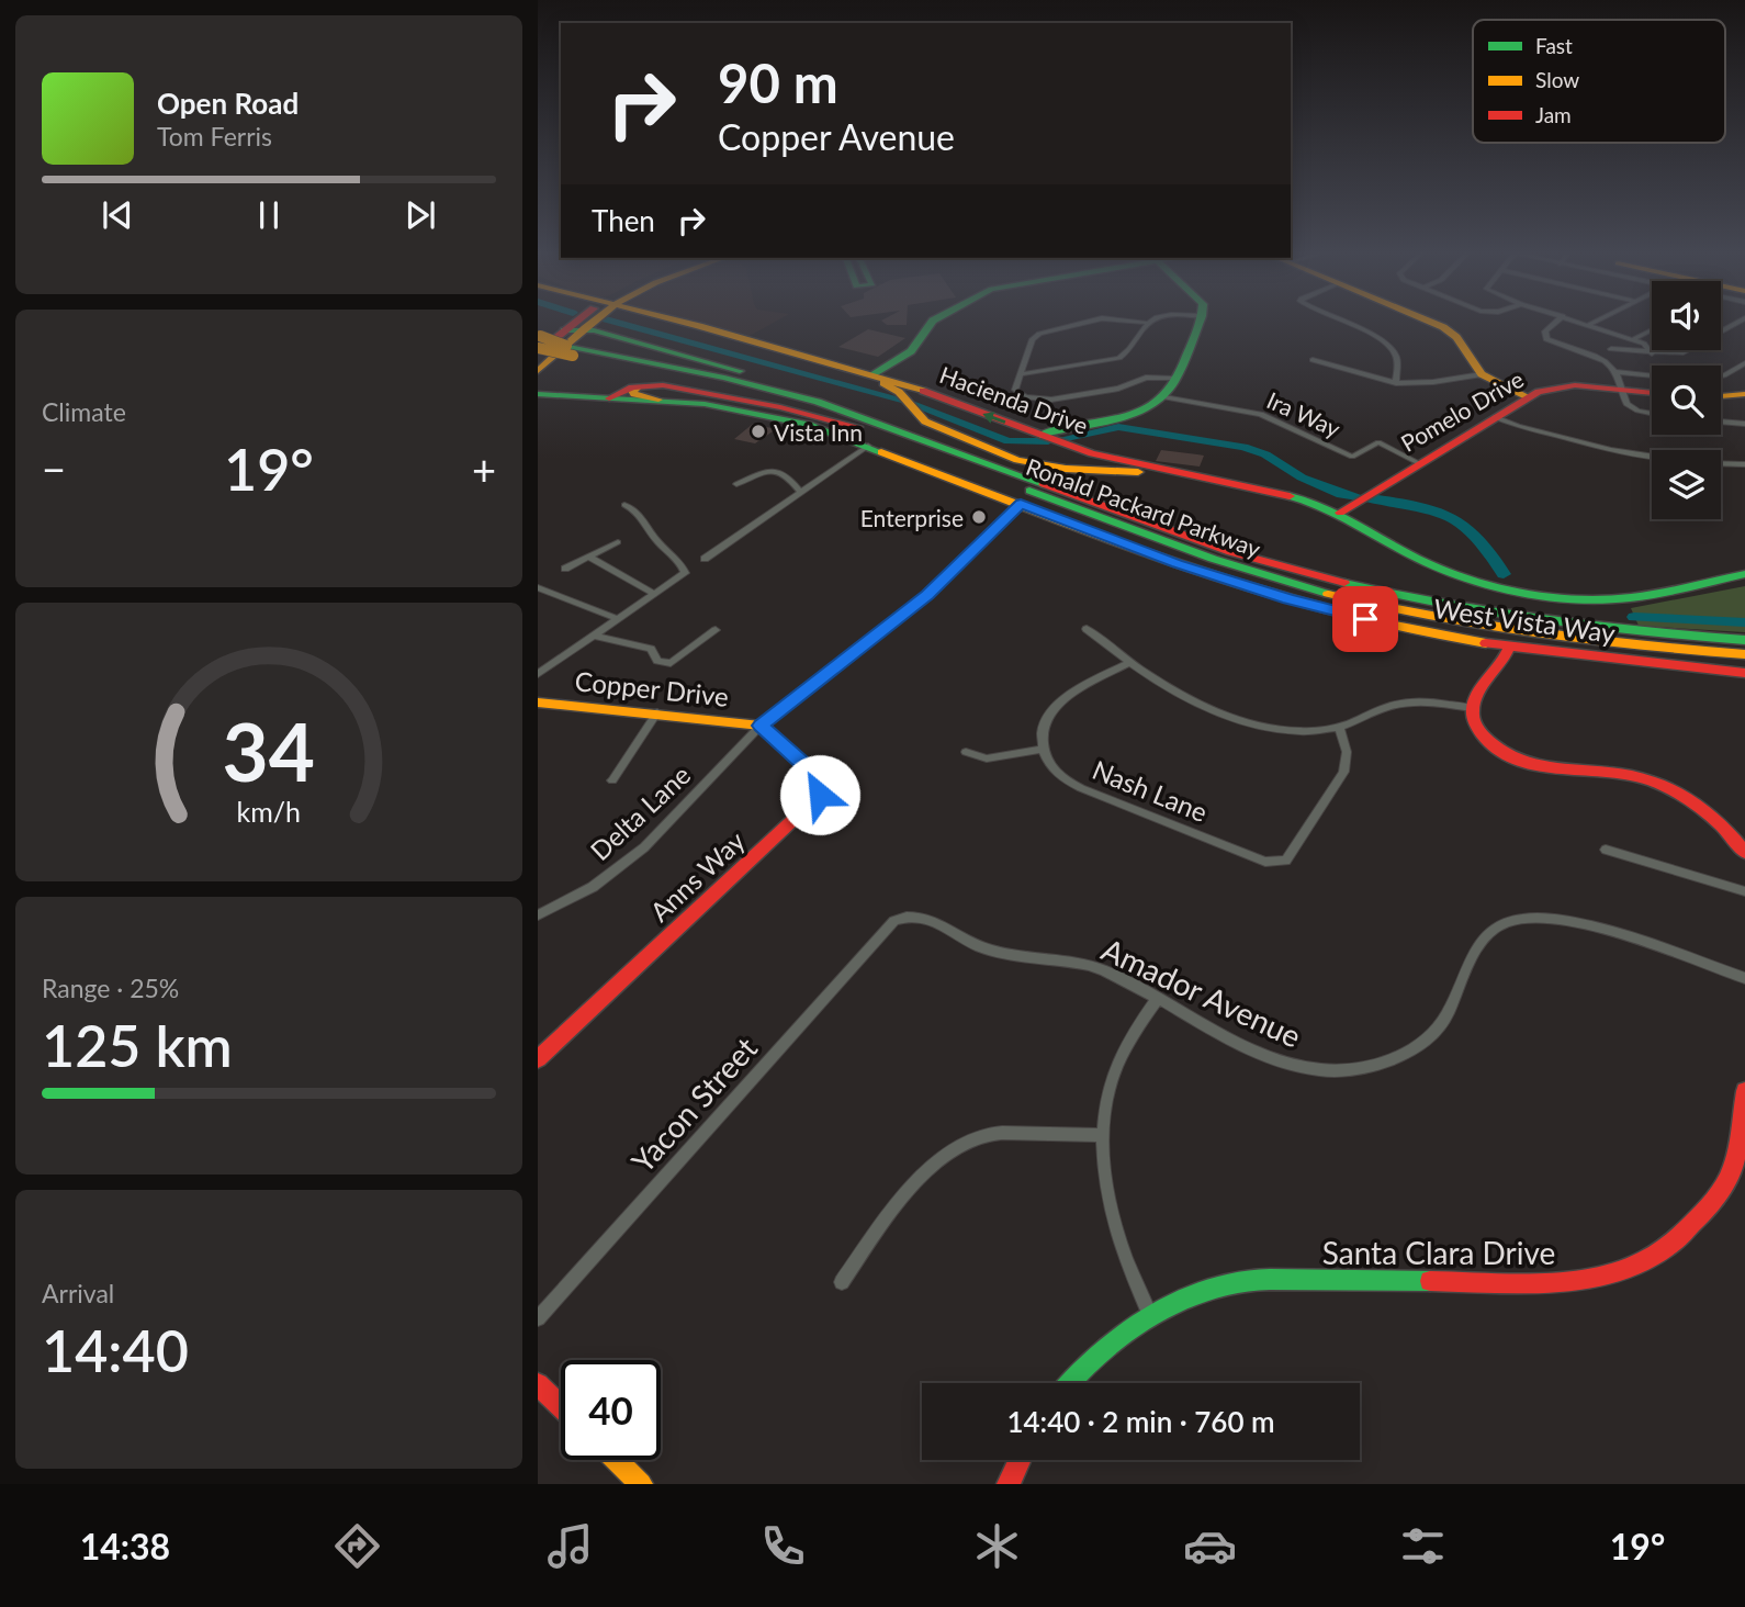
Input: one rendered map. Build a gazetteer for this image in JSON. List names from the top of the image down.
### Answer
{
  "streets": {
    "main road": [
      "Hacienda Drive",
      "Pomelo Drive",
      "Ronald Packard Parkway",
      "West Vista Way",
      "Copper Drive",
      "Anns Way",
      "Santa Clara Drive"
    ],
    "street": [
      "Ira Way",
      "Nash Lane",
      "Delta Lane",
      "Amador Avenue",
      "Yacon Street"
    ]
  },
  "crossings": [
    ["Hacienda Drive", "Pomelo Drive"],
    ["Pomelo Drive", "Ira Way"],
    ["Copper Drive", "Delta Lane"],
    ["Copper Drive", "Anns Way"],
    ["Delta Lane", "Anns Way"],
    ["Amador Avenue", "Yacon Street"]
  ],
  "places": ["Vista Inn", "Enterprise"],
  "legend": ["Fast", "Slow", "Jam"],
  "page": {
    "turn": ["90 m", "Copper Avenue"],
    "song": ["Open Road", "Tom Ferris"],
    "then": "Then",
    "tile": [
      "Climate",
      ["Range · 25%", "125 km"],
      ["Arrival", "14:40"]
    ],
    "heat": ["−", "19°", "+"],
    "limit": "40",
    "trip": "14:40 · 2 min · 760 m",
    "tabs": ["14:38", "19°"],
    "gauge": ["34", "km/h"]
  }
}
